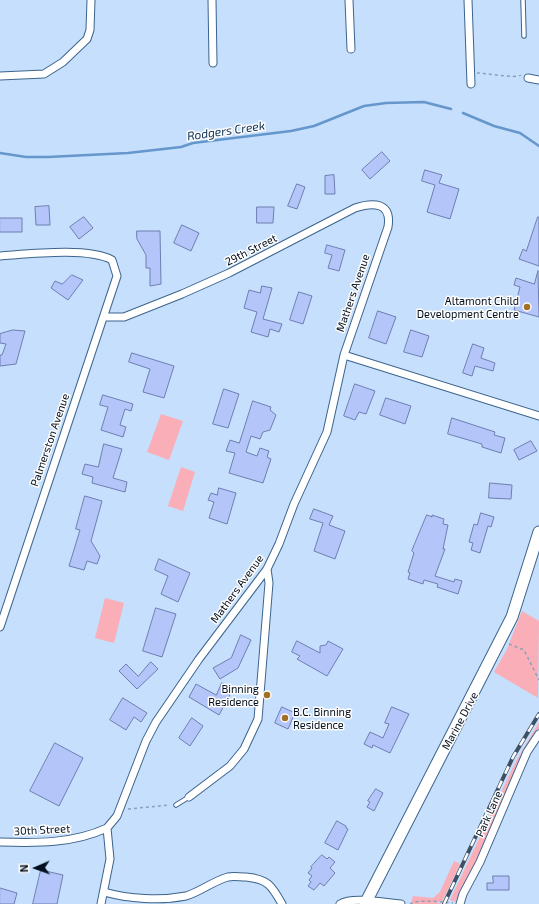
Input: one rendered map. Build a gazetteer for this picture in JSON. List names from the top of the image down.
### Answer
{
  "streets": {
    "main road": ["Marine Drive"],
    "street": [
      "29th Street",
      "Mathers Avenue",
      "Palmerston Avenue",
      "Park Lane",
      "30th Street"
    ]
  },
  "crossings": [
    ["29th Street", "Mathers Avenue"],
    ["29th Street", "Palmerston Avenue"],
    ["Mathers Avenue", "30th Street"]
  ],
  "water": ["Rodgers Creek"],
  "places": ["Altamont Child Development Centre", "Binning Residence", "B.C. Binning Residence"],
  "north": "left"
}
